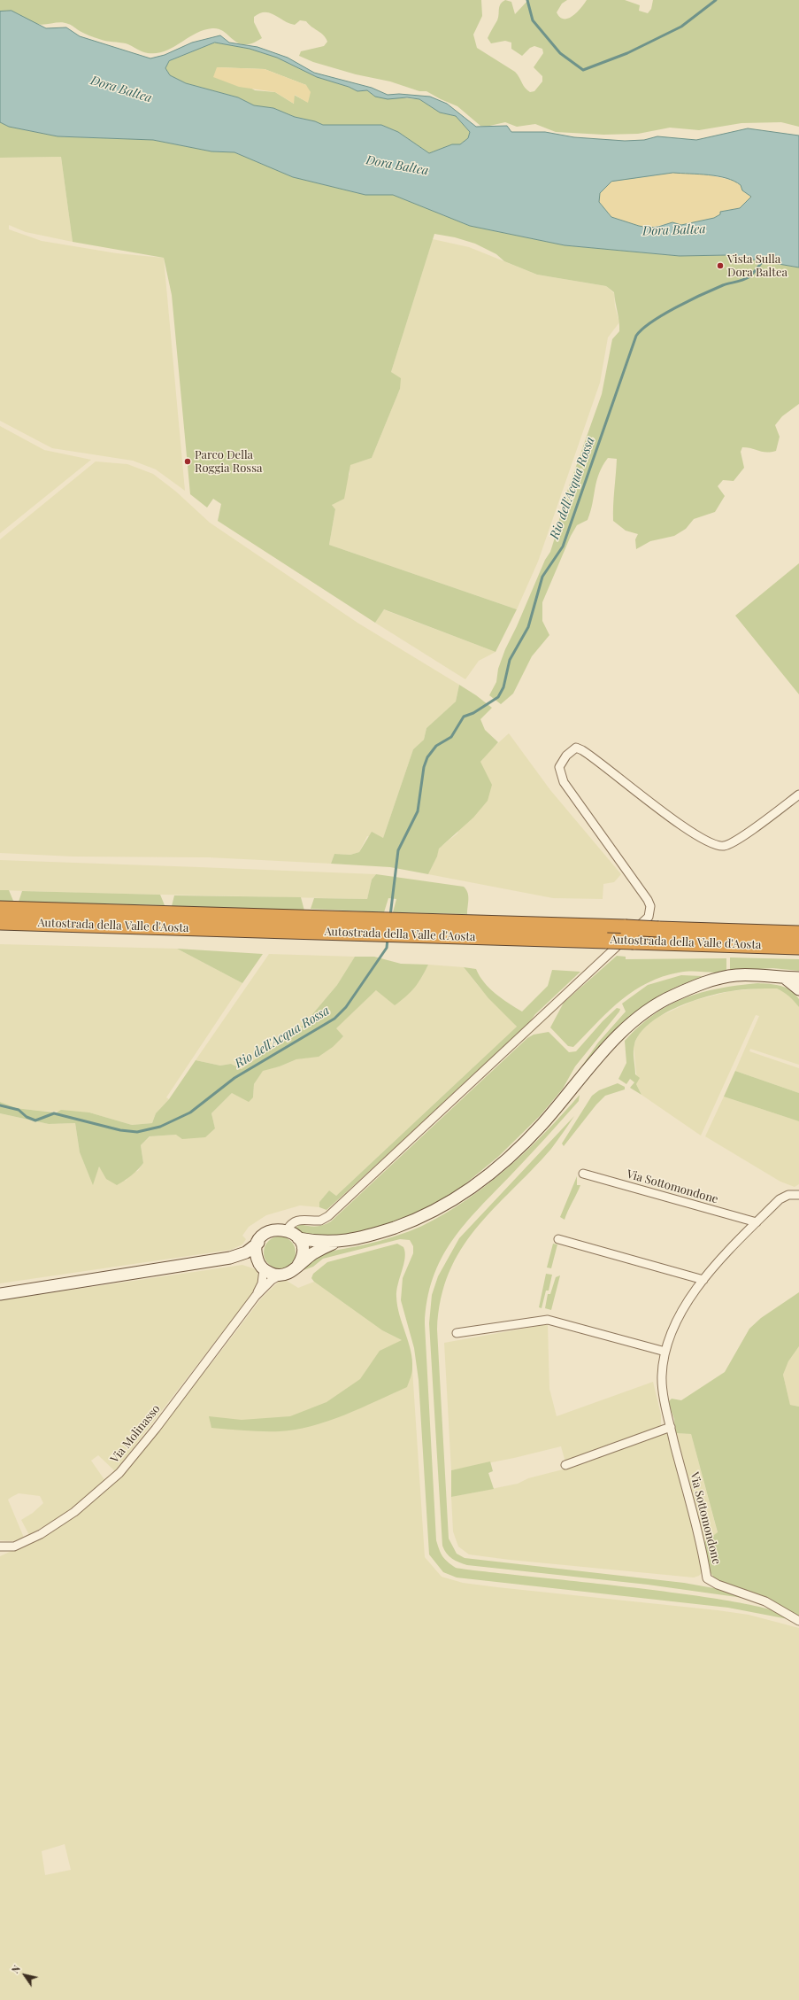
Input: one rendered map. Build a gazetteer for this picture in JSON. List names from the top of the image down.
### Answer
{
  "streets": {
    "highway": ["Autostrada della Valle d'Aosta"],
    "street": ["Via Sottomondone", "Via Molinasso"]
  },
  "water": ["Dora Baltea", "Rio dell'Acqua Rossa"],
  "places": ["Vista Sulla Dora Baltea", "Parco Della Roggia Rossa"],
  "north": "top left"
}
